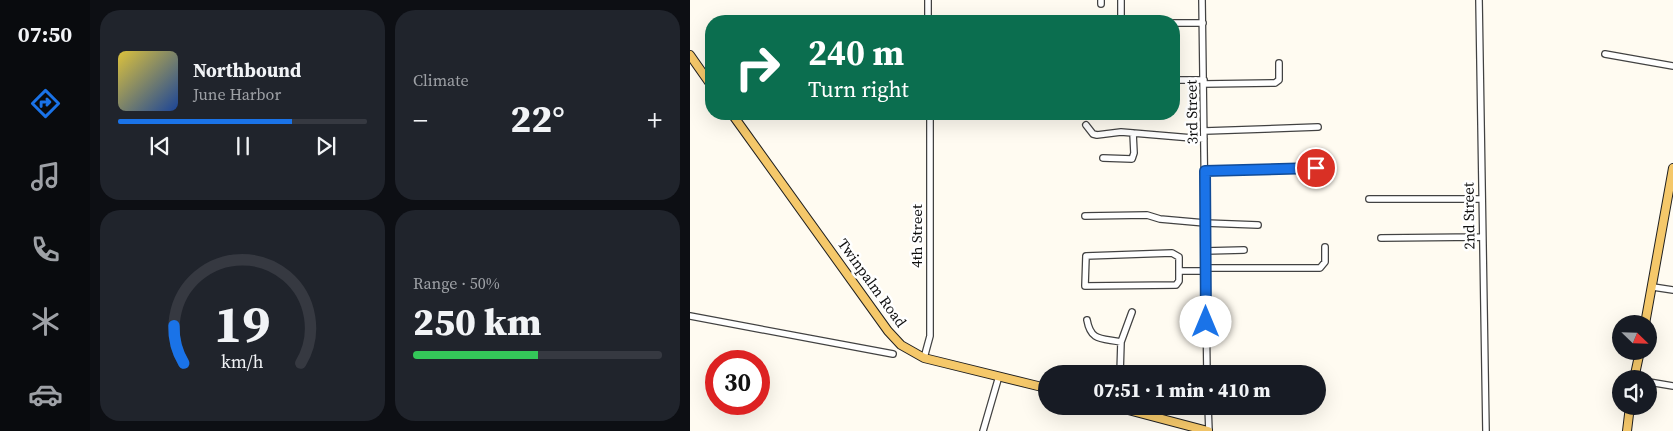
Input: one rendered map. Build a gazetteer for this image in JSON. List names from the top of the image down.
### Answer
{
  "streets": {
    "main road": ["Twinpalm Road"],
    "street": ["3rd Street", "2nd Street", "4th Street"]
  },
  "crossings": [
    ["4th Street", "Twinpalm Road"]
  ],
  "north": "bottom right",
  "page": {
    "tabs": "07:50",
    "tile": [
      "Climate",
      ["Range · 50%", "250 km"]
    ],
    "turn": ["240 m", "Turn right"],
    "song": ["Northbound", "June Harbor"],
    "heat": ["−", "22°", "+"],
    "limit": "30",
    "trip": "07:51 · 1 min · 410 m",
    "gauge": ["19", "km/h"]
  }
}
